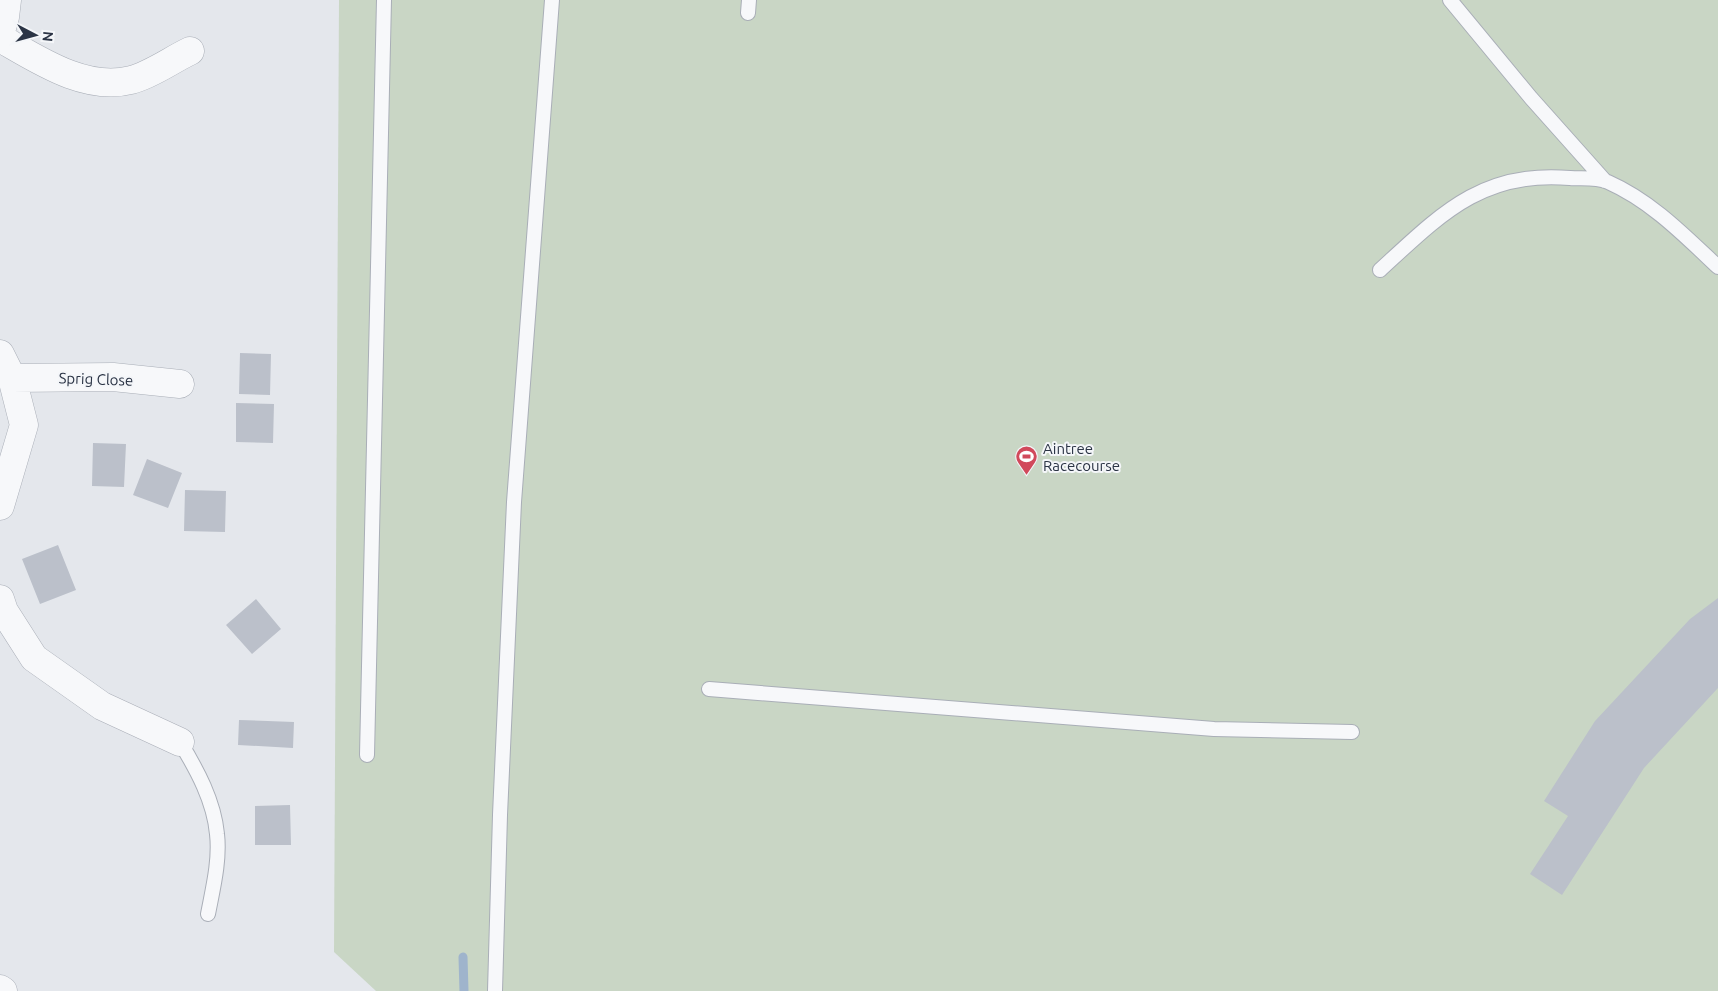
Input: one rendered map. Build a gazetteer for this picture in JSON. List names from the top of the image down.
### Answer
{
  "streets": {
    "street": ["Sprig Close"]
  },
  "places": {
    "sports": ["Aintree Racecourse"]
  },
  "north": "right"
}
